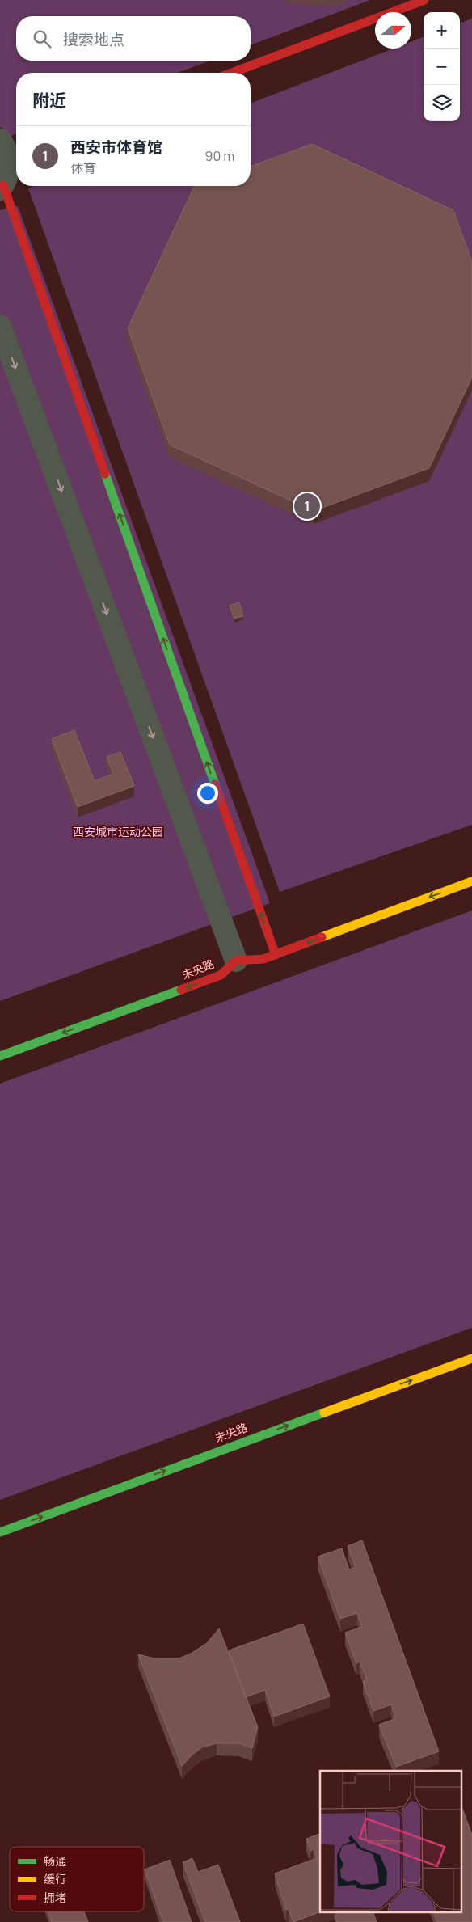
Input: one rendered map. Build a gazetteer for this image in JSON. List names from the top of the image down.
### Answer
{
  "streets": {
    "street": ["未央路"]
  },
  "parks": ["西安城市运动公园"],
  "legend": ["畅通", "缓行", "拥堵"],
  "north": "right",
  "page": {
    "map_buttons": ["+", "−"],
    "search": "搜索地点",
    "heading": "附近",
    "list": [
      {
        "mark": "1",
        "name": "西安市体育馆",
        "note": "体育",
        "value": "90 m"
      }
    ],
    "pins": "1"
  }
}
